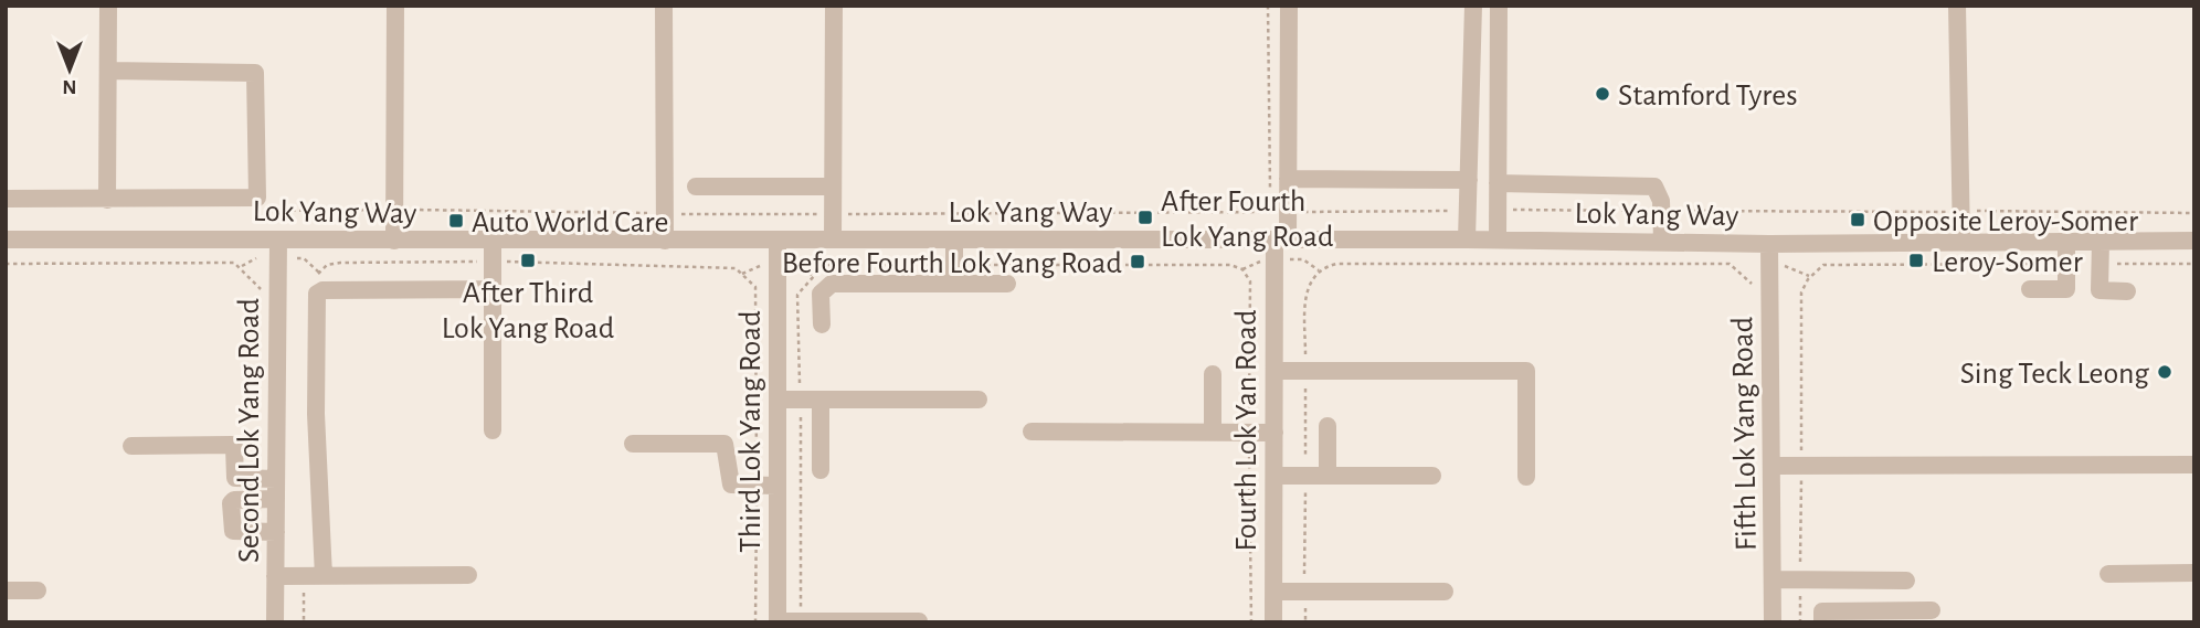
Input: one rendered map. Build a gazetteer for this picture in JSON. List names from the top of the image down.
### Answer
{
  "streets": {
    "street": [
      "Lok Yang Way",
      "Second Lok Yang Road",
      "Fourth Lok Yan Road",
      "Third Lok Yang Road",
      "Fifth Lok Yang Road"
    ]
  },
  "crossings": [
    ["Lok Yang Way", "Second Lok Yang Road"],
    ["Lok Yang Way", "Fourth Lok Yan Road"],
    ["Lok Yang Way", "Third Lok Yang Road"],
    ["Lok Yang Way", "Fifth Lok Yang Road"]
  ],
  "places": {
    "other": ["Stamford Tyres", "Sing Teck Leong"],
    "transit": [
      "After Fourth Lok Yang Road",
      "Opposite Leroy-Somer",
      "Auto World Care",
      "After Third Lok Yang Road",
      "Leroy-Somer",
      "Before Fourth Lok Yang Road"
    ]
  },
  "north": "bottom"
}
